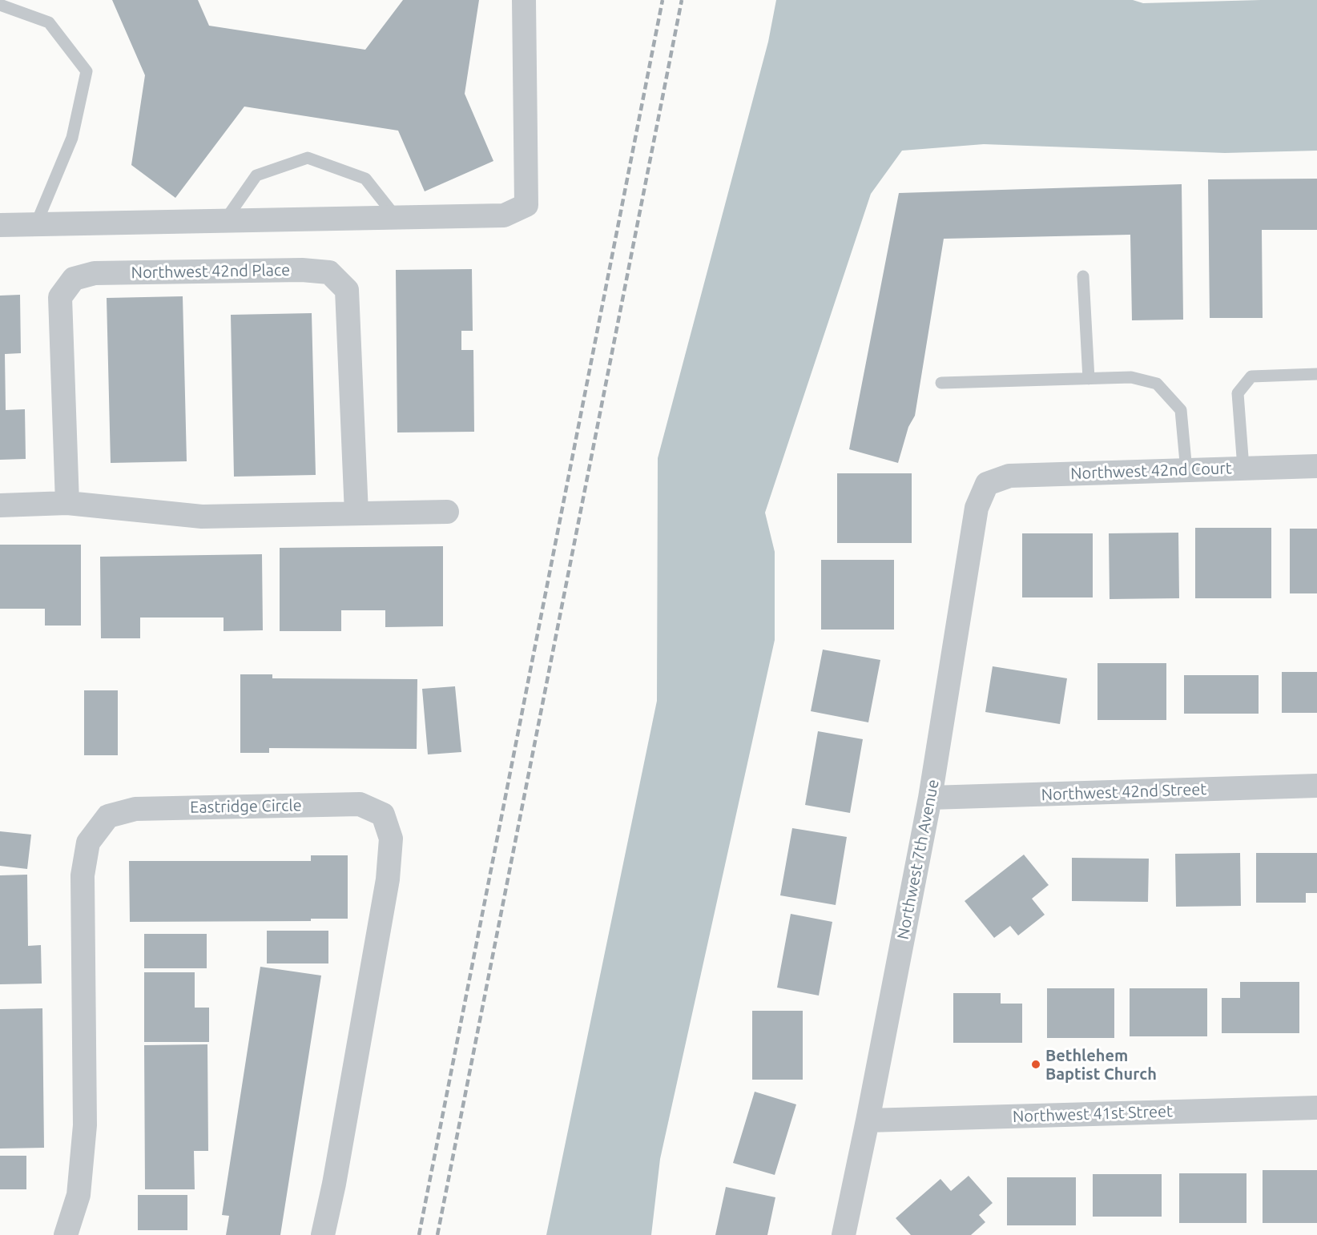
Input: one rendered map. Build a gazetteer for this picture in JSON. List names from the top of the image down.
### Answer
{
  "streets": {
    "street": [
      "Northwest 42nd Place",
      "Northwest 42nd Court",
      "Northwest 42nd Street",
      "Eastridge Circle",
      "Northwest 7th Avenue",
      "Northwest 41st Street"
    ]
  },
  "crossings": [
    ["Northwest 42nd Court", "Northwest 7th Avenue"],
    ["Northwest 42nd Street", "Northwest 7th Avenue"],
    ["Northwest 7th Avenue", "Northwest 41st Street"]
  ],
  "places": ["Bethlehem Baptist Church"]
}
